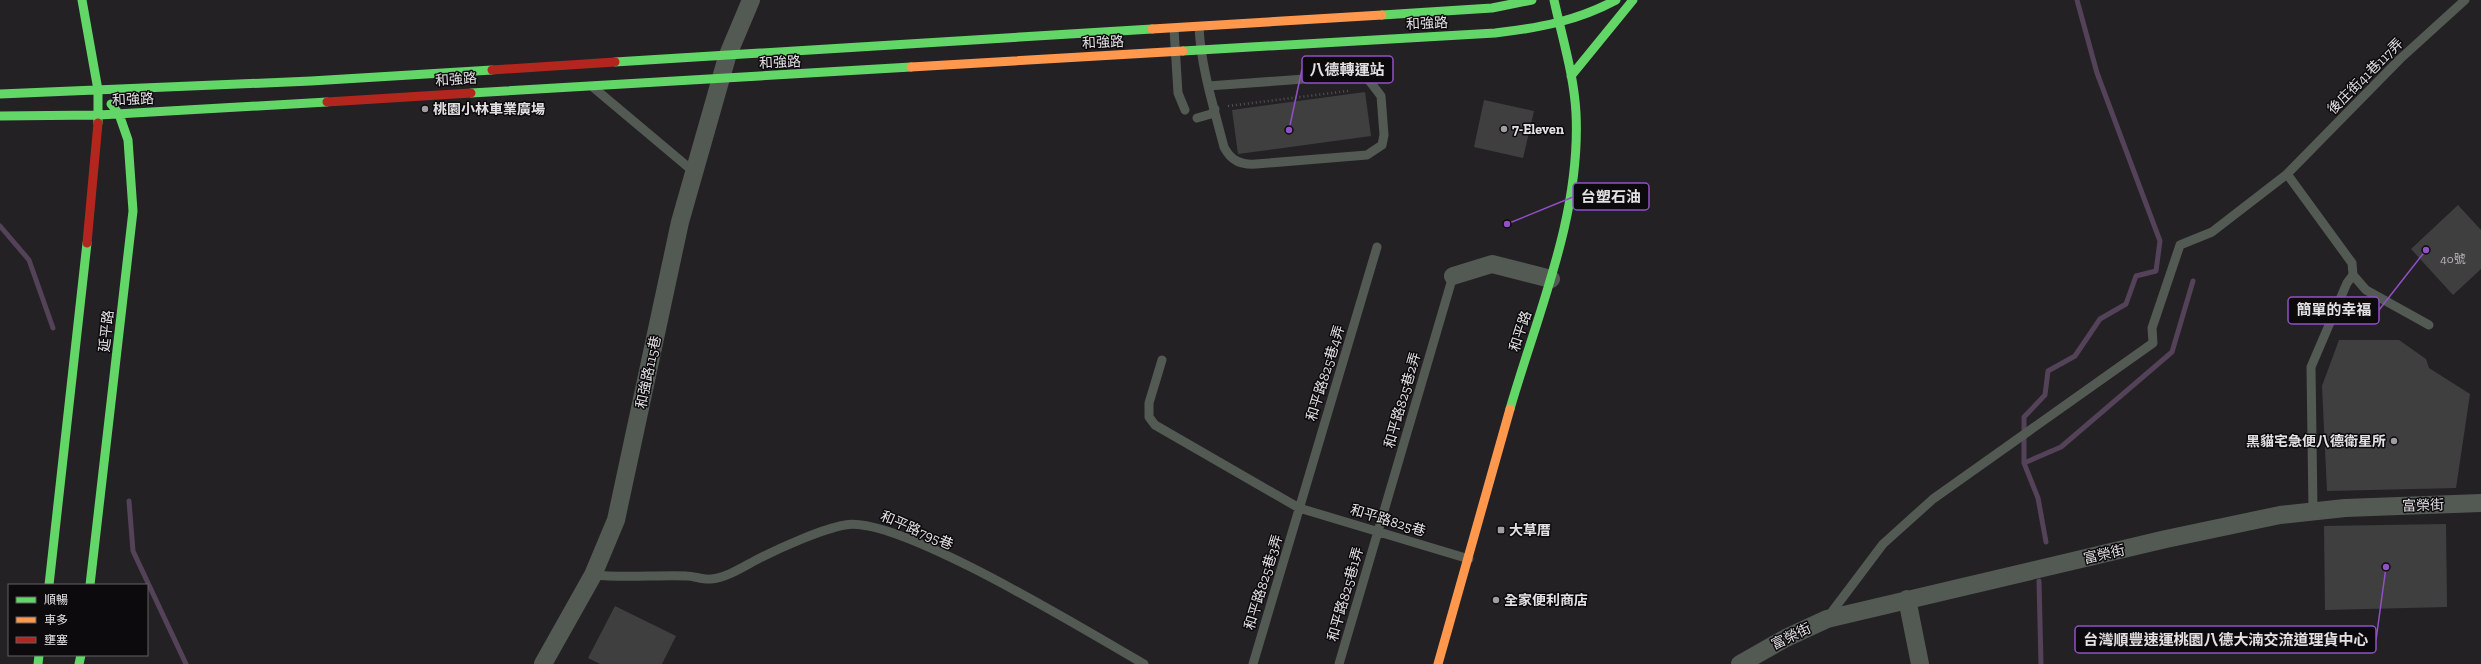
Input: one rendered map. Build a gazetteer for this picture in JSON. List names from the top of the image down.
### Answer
{
  "streets": {
    "street": [
      "和強路",
      "延平路",
      "和平路",
      "和強路115巷",
      "富榮街"
    ],
    "lane": [
      "後庄街41巷117弄",
      "和平路825巷4弄",
      "和平路825巷2弄",
      "和平路825巷",
      "和平路795巷",
      "和平路825巷3弄",
      "和平路825巷1弄"
    ]
  },
  "crossings": [
    ["和強路", "延平路"],
    ["和強路", "和平路"],
    ["和強路", "和強路115巷"],
    ["後庄街41巷117弄", "富榮街"],
    ["和平路", "和平路825巷"],
    ["和強路115巷", "和平路795巷"],
    ["和平路825巷4弄", "和平路825巷"],
    ["和平路825巷4弄", "和平路825巷3弄"],
    ["和平路825巷2弄", "和平路825巷"],
    ["和平路825巷2弄", "和平路825巷1弄"],
    ["和平路825巷", "和平路825巷3弄"],
    ["和平路825巷", "和平路825巷1弄"]
  ],
  "places": {
    "other": [
      "桃園小林車業廣場",
      "7-Eleven",
      "八德轉運站",
      "台塑石油",
      "簡單的幸福",
      "黑貓宅急便八德衛星所",
      "台灣順豐速運桃園八德大湳交流道理貨中心",
      "全家便利商店"
    ],
    "transit": ["大草厝"]
  },
  "house_numbers": ["40號"],
  "legend": ["順暢", "車多", "壅塞"]
}
